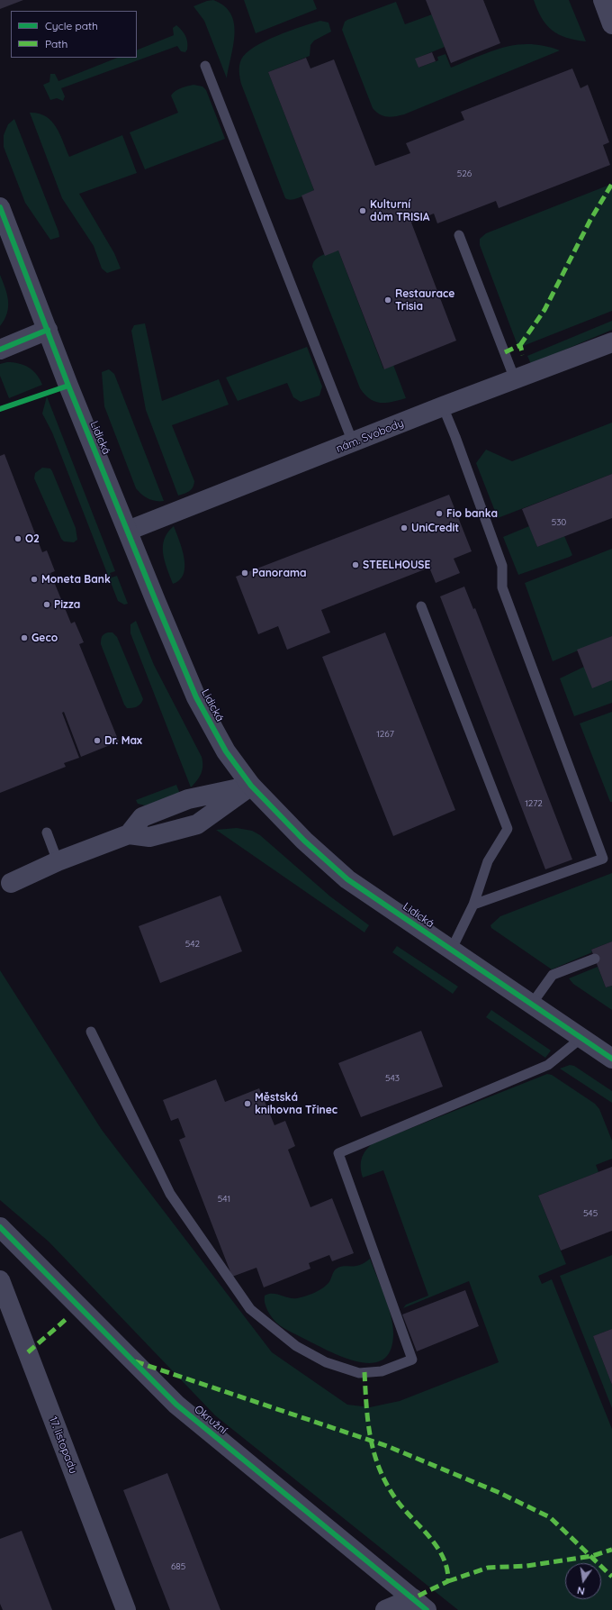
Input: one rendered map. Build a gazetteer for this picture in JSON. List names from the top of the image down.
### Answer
{
  "streets": {
    "street": [
      "nám. Svobody",
      "Lidická",
      "Okružní",
      "17. listopadu"
    ]
  },
  "crossings": [
    ["nám. Svobody", "Lidická"]
  ],
  "places": [
    "Kulturní dům TRISIA",
    "Restaurace Trisia",
    "Fio banka",
    "UniCredit",
    "O2",
    "STEELHOUSE",
    "Panorama",
    "Moneta Bank",
    "Pizza",
    "Geco",
    "Dr. Max",
    "Městská knihovna Třinec"
  ],
  "house_numbers": [
    "526",
    "530",
    "1267",
    "1272",
    "542",
    "543",
    "541",
    "545",
    "685"
  ],
  "legend": ["Cycle path", "Path"],
  "north": "bottom"
}
